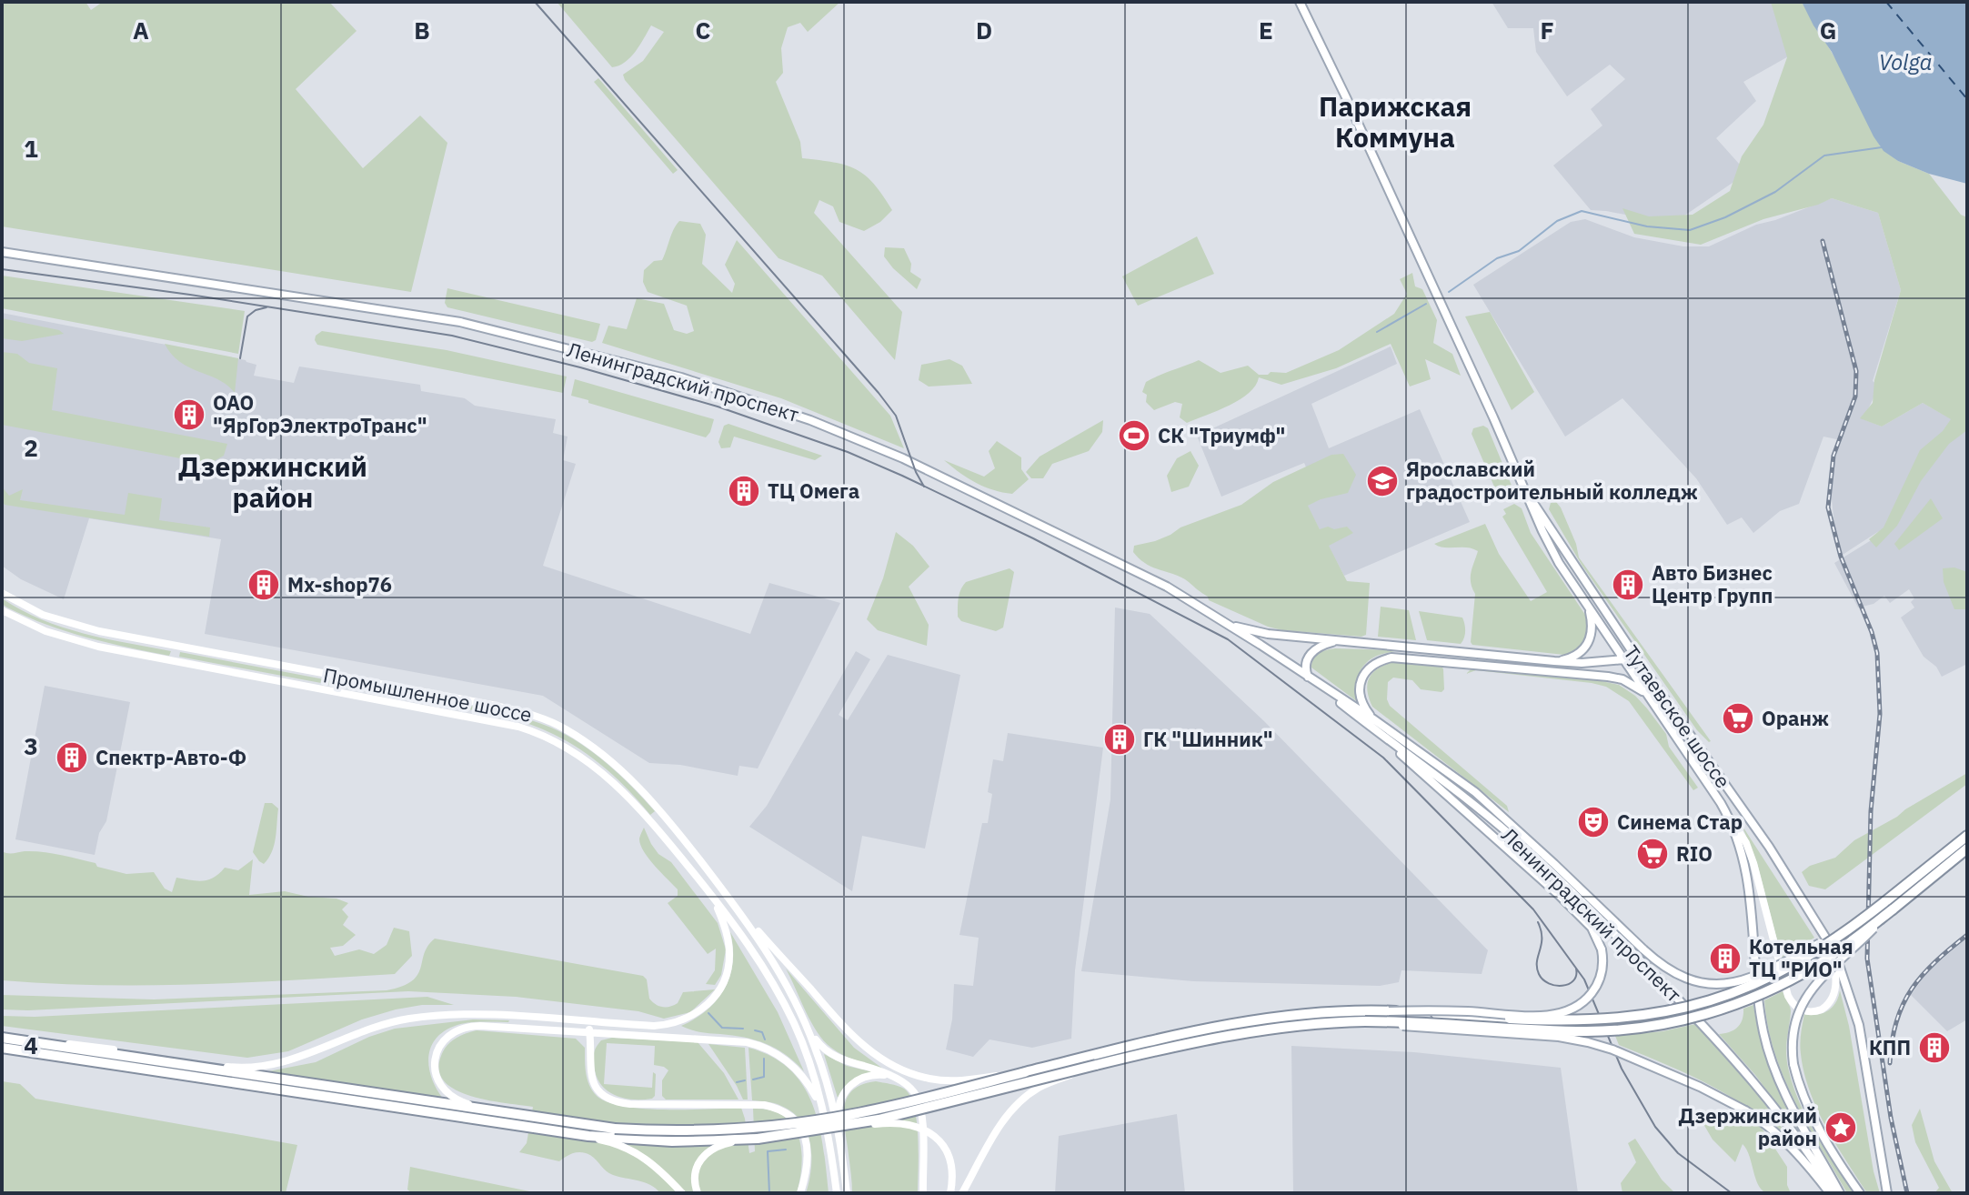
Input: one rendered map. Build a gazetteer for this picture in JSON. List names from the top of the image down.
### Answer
{
  "streets": {
    "main road": ["Ленинградский проспект", "Промышленное шоссе", "Тутаевское шоссе"]
  },
  "crossings": [
    ["Ленинградский проспект", "Тутаевское шоссе"]
  ],
  "districts": ["Парижская Коммуна", "Дзержинский район"],
  "water": ["Volga"],
  "places": {
    "building": [
      "ОАО \"ЯрГорЭлектроТранс\"",
      "ТЦ Омега",
      "Mx-shop76",
      "Авто Бизнес Центр Групп",
      "ГК \"Шинник\"",
      "Спектр-Авто-Ф",
      "Котельная ТЦ \"РИО\"",
      "КПП"
    ],
    "sports": ["СК \"Триумф\""],
    "school or university": ["Ярославский градостроительный колледж"],
    "supermarket": ["Оранж", "RIO"],
    "theatre": ["Синема Стар"],
    "place": ["Дзержинский район"]
  },
  "grid": {
    "columns": [
      "A",
      "B",
      "C",
      "D",
      "E",
      "F",
      "G"
    ],
    "rows": [
      "1",
      "2",
      "3",
      "4"
    ]
  }
}
